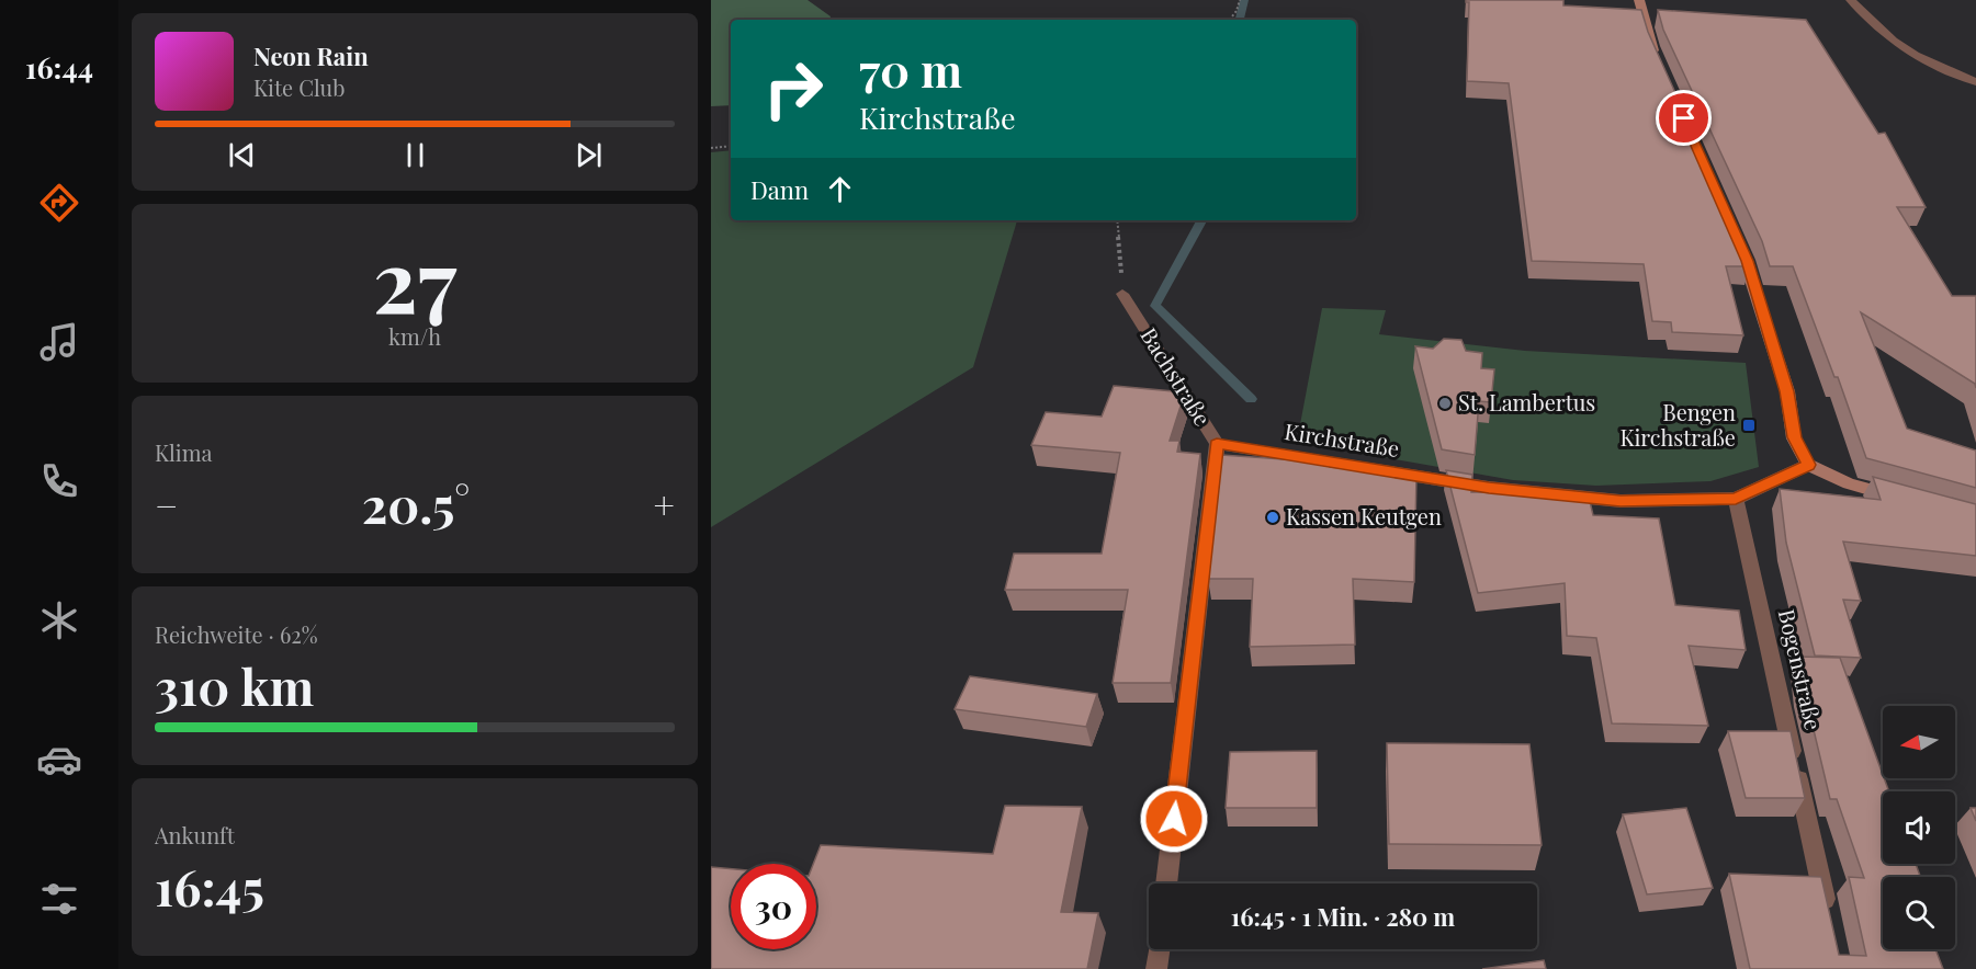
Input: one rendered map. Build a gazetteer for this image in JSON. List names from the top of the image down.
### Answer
{
  "streets": {
    "street": ["Bachstraße", "Kirchstraße", "Bogenstraße"]
  },
  "crossings": [
    ["Bachstraße", "Kirchstraße"],
    ["Kirchstraße", "Bogenstraße"]
  ],
  "places": {
    "other": ["St. Lambertus", "Kassen Keutgen"],
    "transit": ["Bengen Kirchstraße"]
  },
  "north": "left",
  "page": {
    "tabs": "16:44",
    "turn": ["70 m", "Kirchstraße"],
    "song": ["Neon Rain", "Kite Club"],
    "then": "Dann",
    "tile": [
      ["27", "km/h"],
      "Klima",
      ["Reichweite · 62%", "310 km"],
      ["Ankunft", "16:45"]
    ],
    "heat": ["−", "20.5°", "+"],
    "limit": "30",
    "trip": "16:45 · 1 Min. · 280 m"
  }
}
